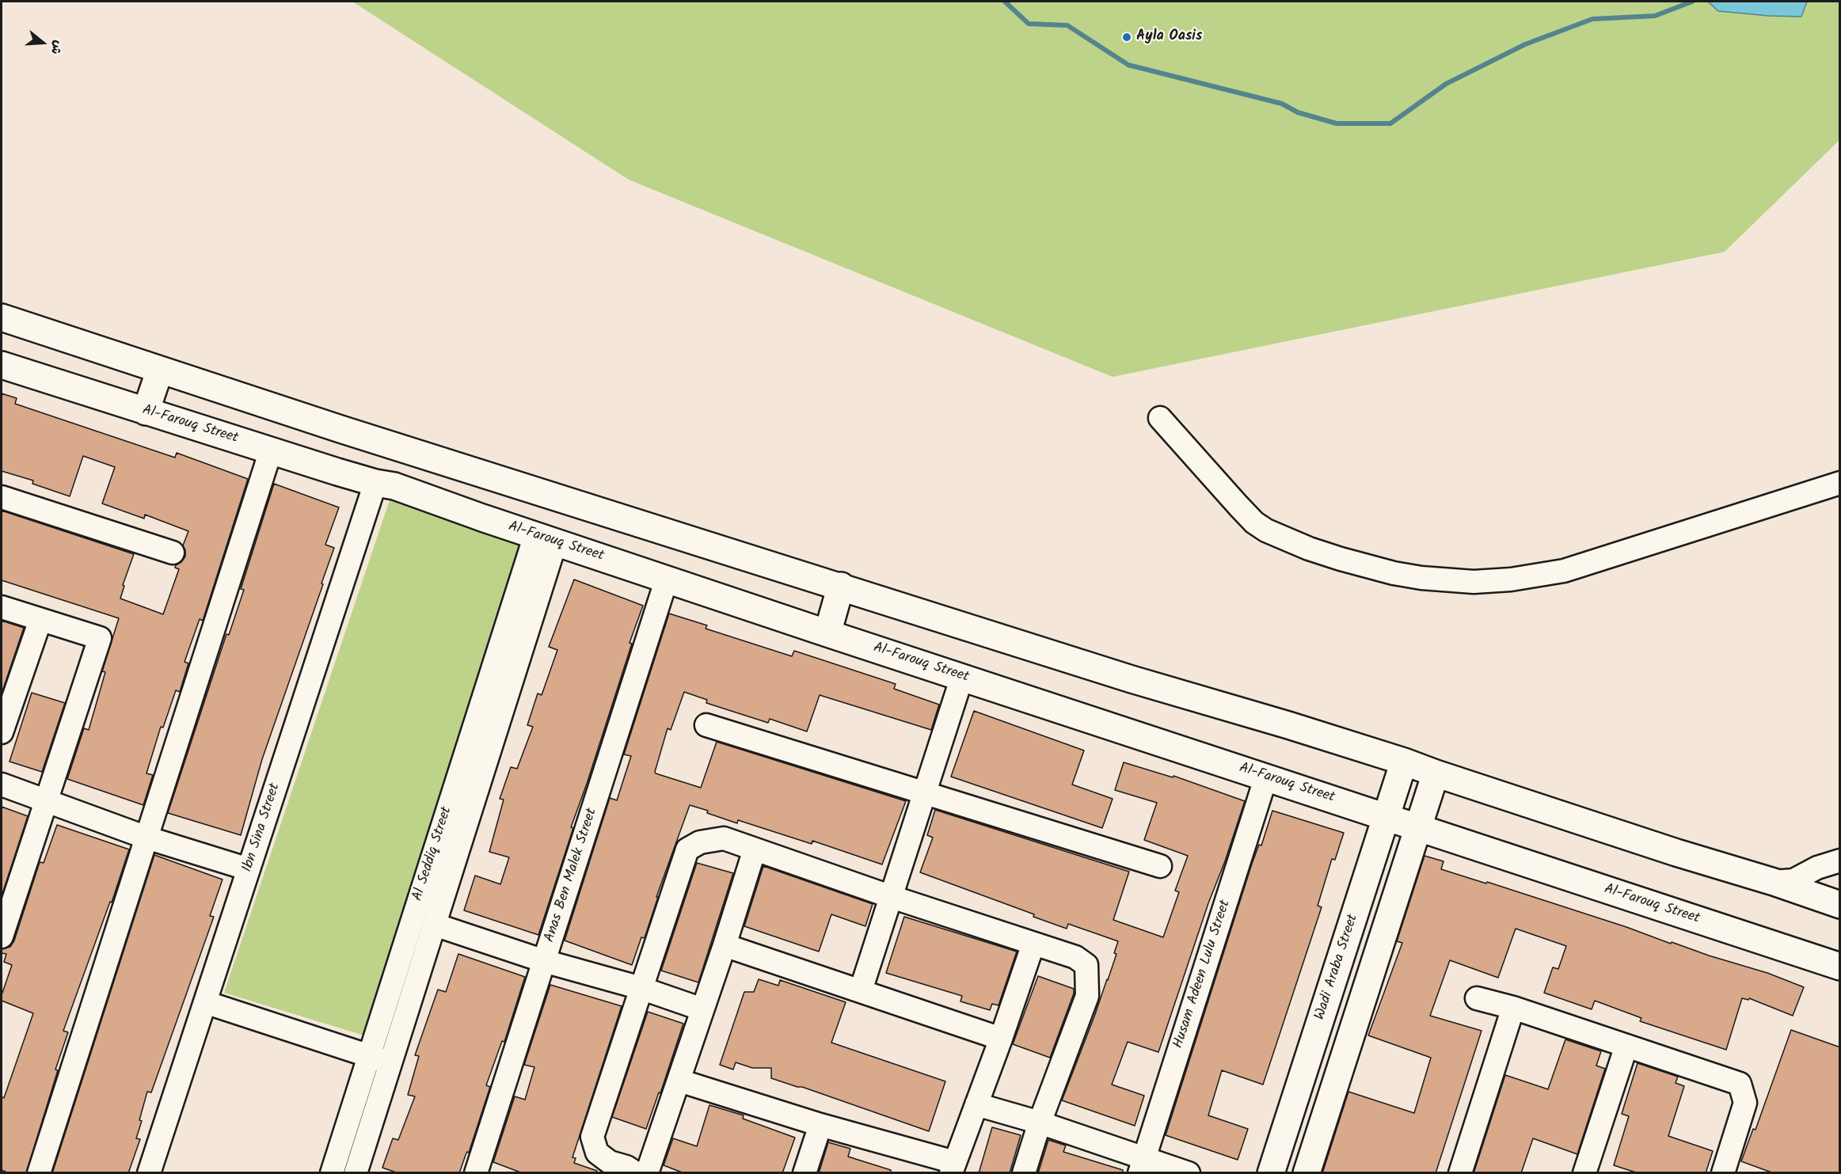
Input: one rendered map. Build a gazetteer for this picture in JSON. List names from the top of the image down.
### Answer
{
  "streets": {
    "main road": ["Al-Farouq Street", "Wadi Araba Street"],
    "street": [
      "Ibn Sina Street",
      "Al Seddiq Street",
      "Anas Ben Malek Street",
      "Husam Adeen Lulu Street"
    ]
  },
  "crossings": [
    ["Al-Farouq Street", "Ibn Sina Street"],
    ["Al-Farouq Street", "Al Seddiq Street"],
    ["Al-Farouq Street", "Anas Ben Malek Street"],
    ["Al-Farouq Street", "Wadi Araba Street"],
    ["Al-Farouq Street", "Husam Adeen Lulu Street"]
  ],
  "places": ["Ayla Oasis"],
  "north": "right"
}
